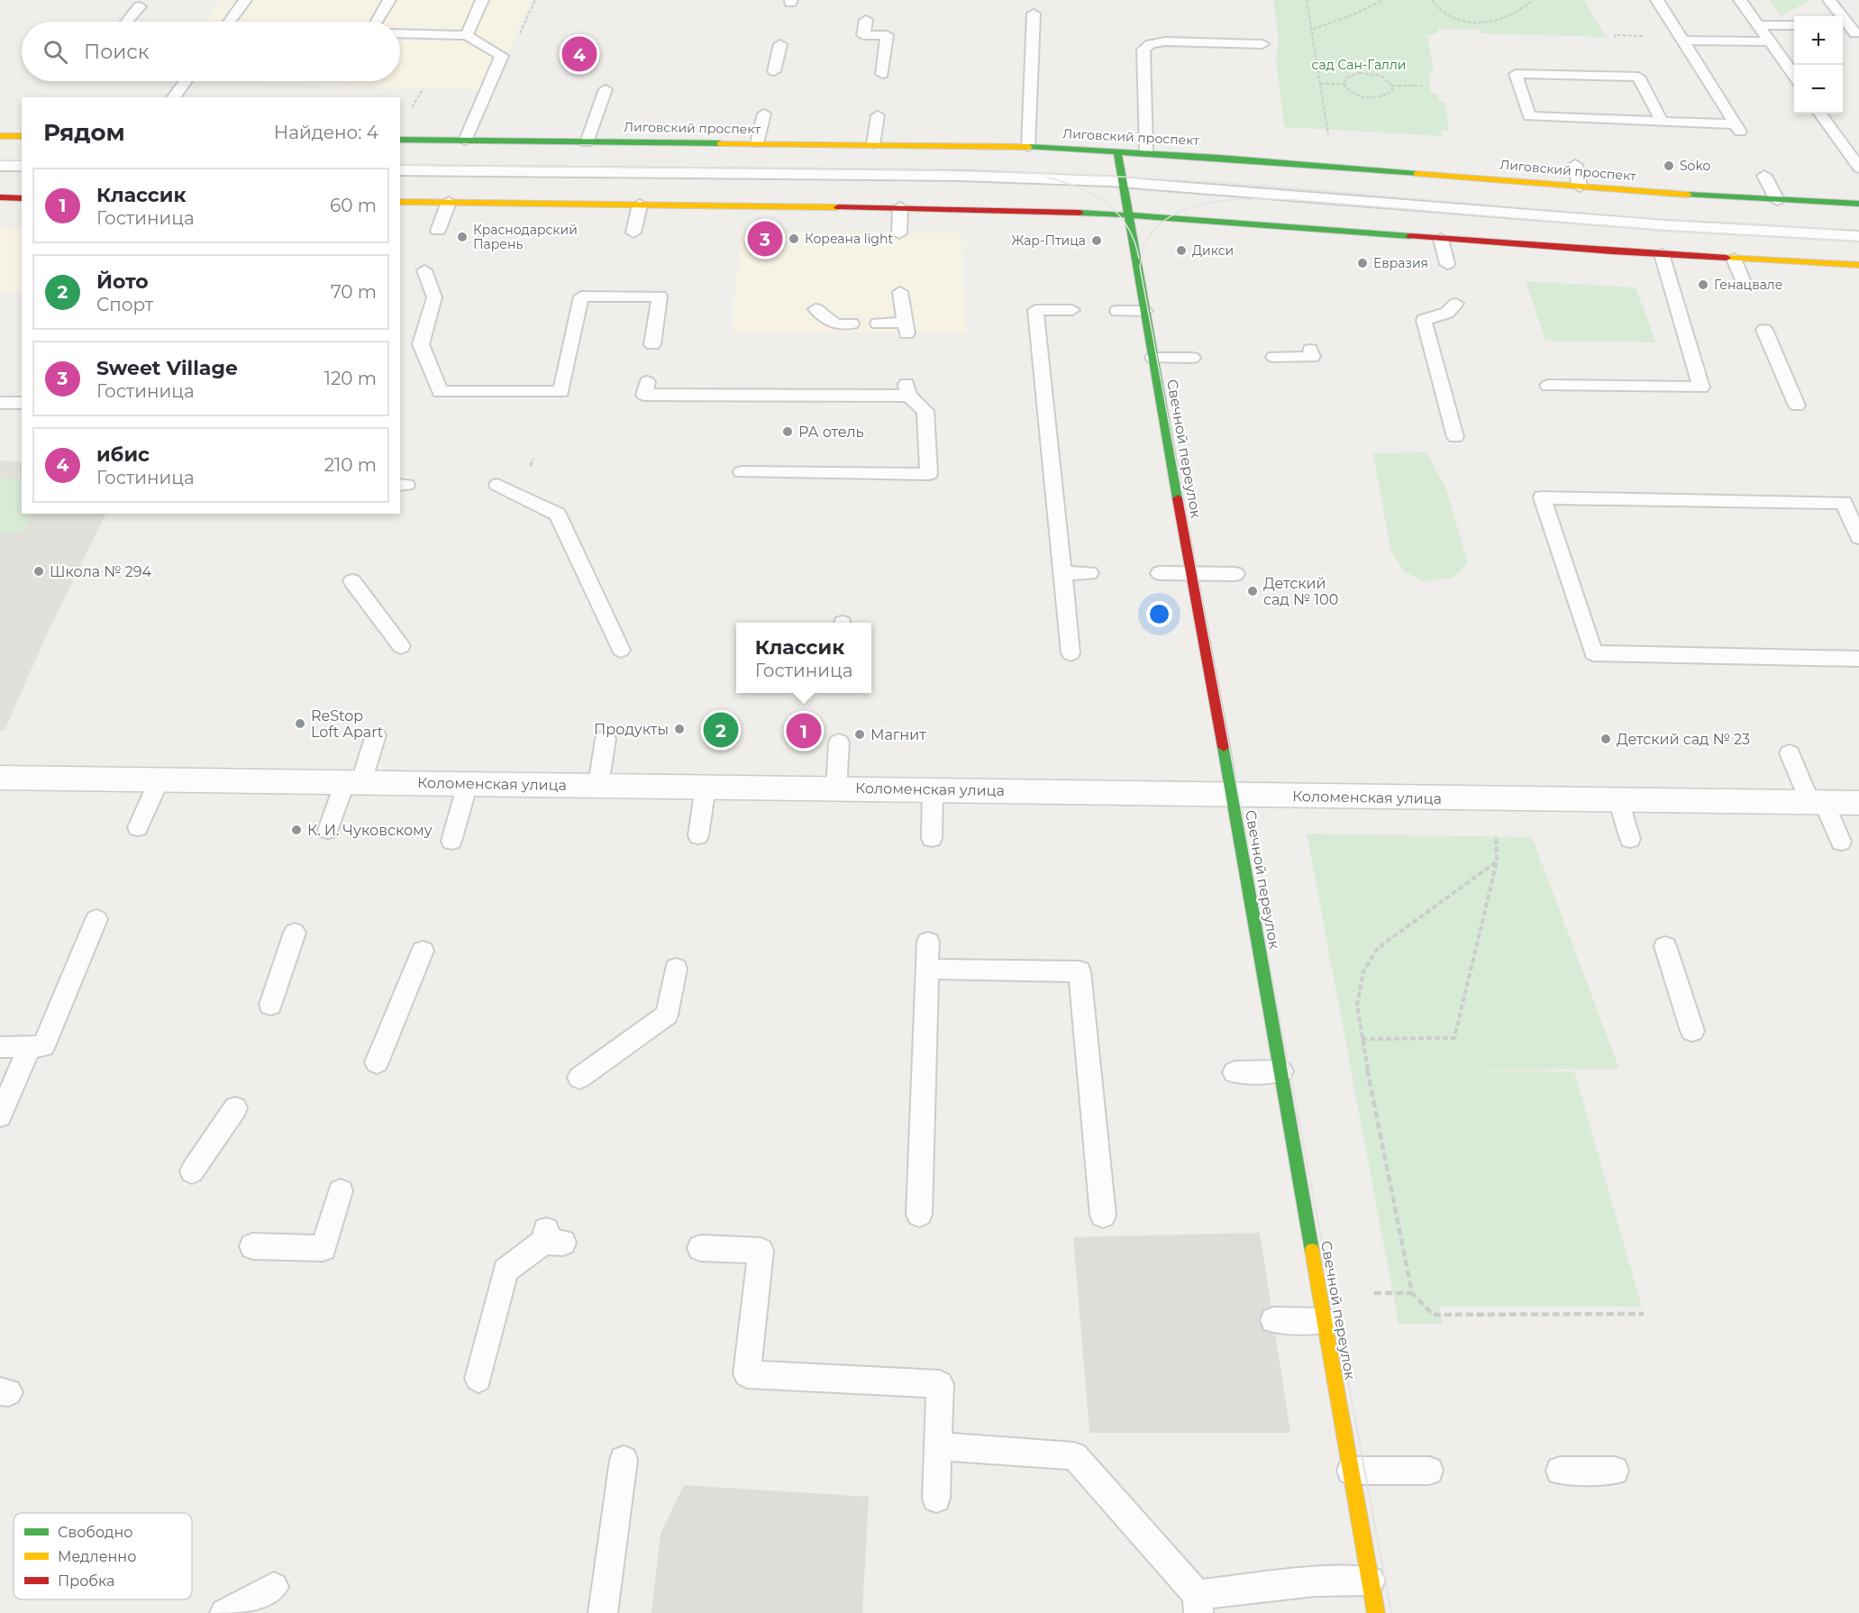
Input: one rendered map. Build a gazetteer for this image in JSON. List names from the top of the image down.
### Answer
{
  "streets": {
    "main road": ["Лиговский проспект", "Свечной переулок"],
    "street": ["Коломенская улица"]
  },
  "crossings": [
    ["Лиговский проспект", "Свечной переулок"],
    ["Свечной переулок", "Коломенская улица"]
  ],
  "parks": ["сад Сан-Галли"],
  "places": [
    "Soko",
    "Краснодарский Парень",
    "Кореана light",
    "Жар-Птица",
    "Дикси",
    "Евразия",
    "Генацвале",
    "РА отель",
    "Школа № 294",
    "Детский сад № 100",
    "ReStop Loft Apart",
    "Продукты",
    "Магнит",
    "Детский сад № 23",
    "К. И. Чуковскому"
  ],
  "legend": ["Свободно", "Медленно", "Пробка"],
  "page": {
    "map_buttons": ["+", "−"],
    "search": "Поиск",
    "pins": [
      "4",
      "3",
      "2",
      "1"
    ],
    "heading": ["Рядом", "Найдено: 4"],
    "list": [
      {
        "mark": "1",
        "name": "Классик",
        "note": "Гостиница",
        "value": "60 m"
      },
      {
        "mark": "2",
        "name": "Йото",
        "note": "Спорт",
        "value": "70 m"
      },
      {
        "mark": "3",
        "name": "Sweet Village",
        "note": "Гостиница",
        "value": "120 m"
      },
      {
        "mark": "4",
        "name": "ибис",
        "note": "Гостиница",
        "value": "210 m"
      }
    ],
    "popup": ["Классик", "Гостиница"]
  }
}
